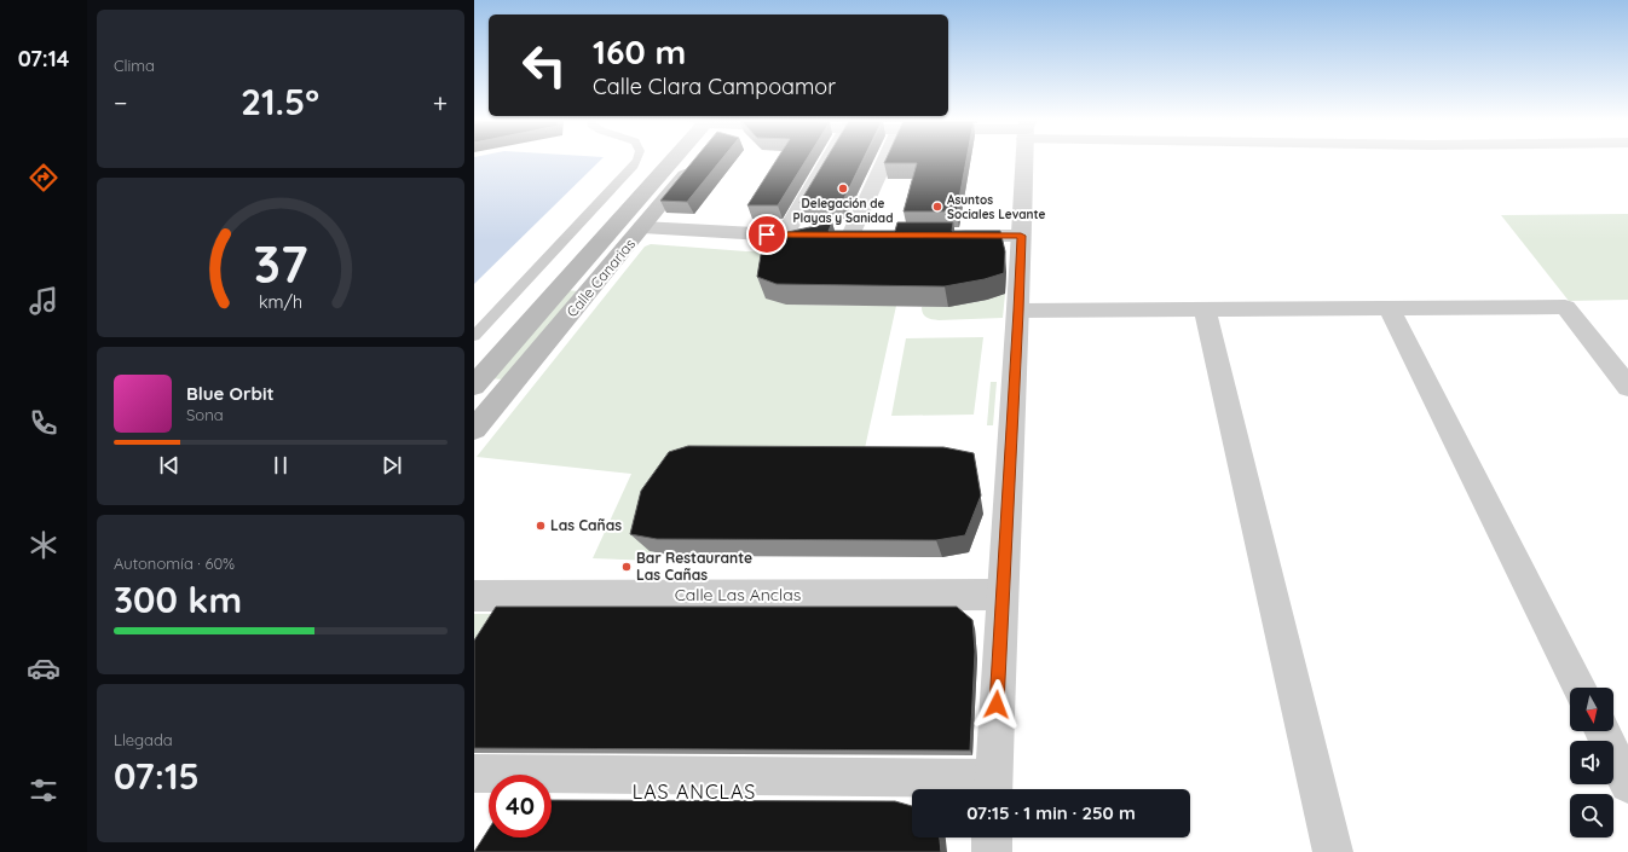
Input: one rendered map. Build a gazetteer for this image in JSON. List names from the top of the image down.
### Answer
{
  "streets": {
    "main road": ["Calle Canarias"],
    "street": ["Calle Las Anclas"]
  },
  "districts": ["LAS ANCLAS"],
  "places": [
    "Delegación de Playas y Sanidad",
    "Asuntos Sociales Levante",
    "Las Cañas",
    "Bar Restaurante Las Cañas"
  ],
  "north": "bottom",
  "page": {
    "tabs": "07:14",
    "tile": [
      "Clima",
      ["Autonomía · 60%", "300 km"],
      ["Llegada", "07:15"]
    ],
    "turn": ["160 m", "Calle Clara Campoamor"],
    "heat": ["−", "21.5°", "+"],
    "song": ["Blue Orbit", "Sona"],
    "limit": "40",
    "trip": "07:15 · 1 min · 250 m",
    "gauge": ["37", "km/h"]
  }
}
